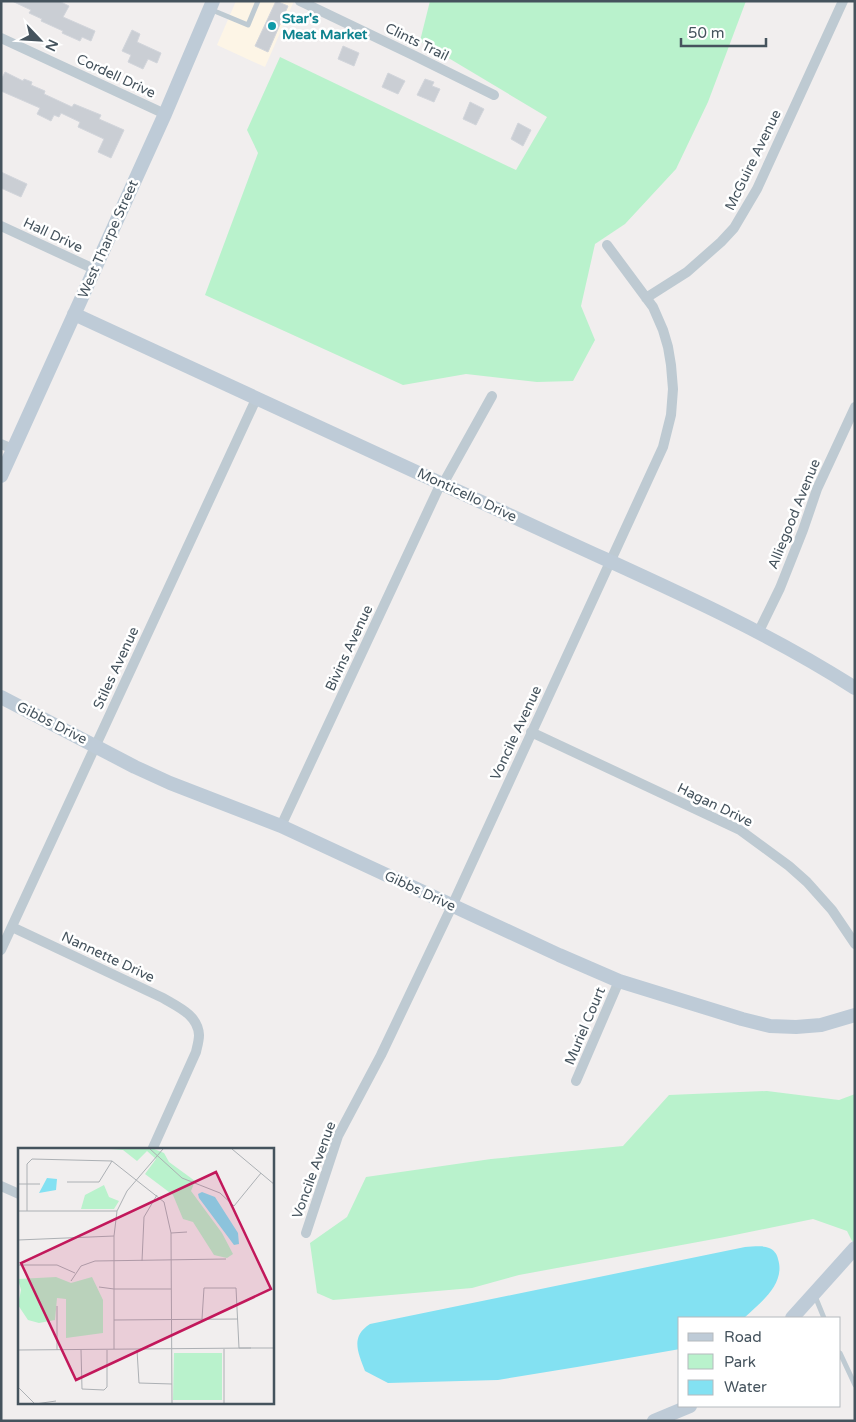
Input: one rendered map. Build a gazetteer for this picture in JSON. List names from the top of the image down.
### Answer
{
  "streets": {
    "street": [
      "Clints Trail",
      "Cordell Drive",
      "McGuire Avenue",
      "Hall Drive",
      "West Tharpe Street",
      "Monticello Drive",
      "Alliegood Avenue",
      "Bivins Avenue",
      "Stiles Avenue",
      "Gibbs Drive",
      "Voncile Avenue",
      "Hagan Drive",
      "Nannette Drive",
      "Muriel Court"
    ]
  },
  "crossings": [
    ["Cordell Drive", "West Tharpe Street"],
    ["McGuire Avenue", "Voncile Avenue"],
    ["Hall Drive", "West Tharpe Street"],
    ["West Tharpe Street", "Monticello Drive"],
    ["Monticello Drive", "Alliegood Avenue"],
    ["Monticello Drive", "Bivins Avenue"],
    ["Monticello Drive", "Stiles Avenue"],
    ["Monticello Drive", "Voncile Avenue"],
    ["Bivins Avenue", "Gibbs Drive"],
    ["Stiles Avenue", "Gibbs Drive"],
    ["Stiles Avenue", "Nannette Drive"],
    ["Gibbs Drive", "Voncile Avenue"],
    ["Gibbs Drive", "Muriel Court"],
    ["Voncile Avenue", "Hagan Drive"]
  ],
  "places": ["Star's Meat Market"],
  "legend": ["Road", "Park", "Water"],
  "scale_bar": "50 m",
  "north": "bottom right"
}
